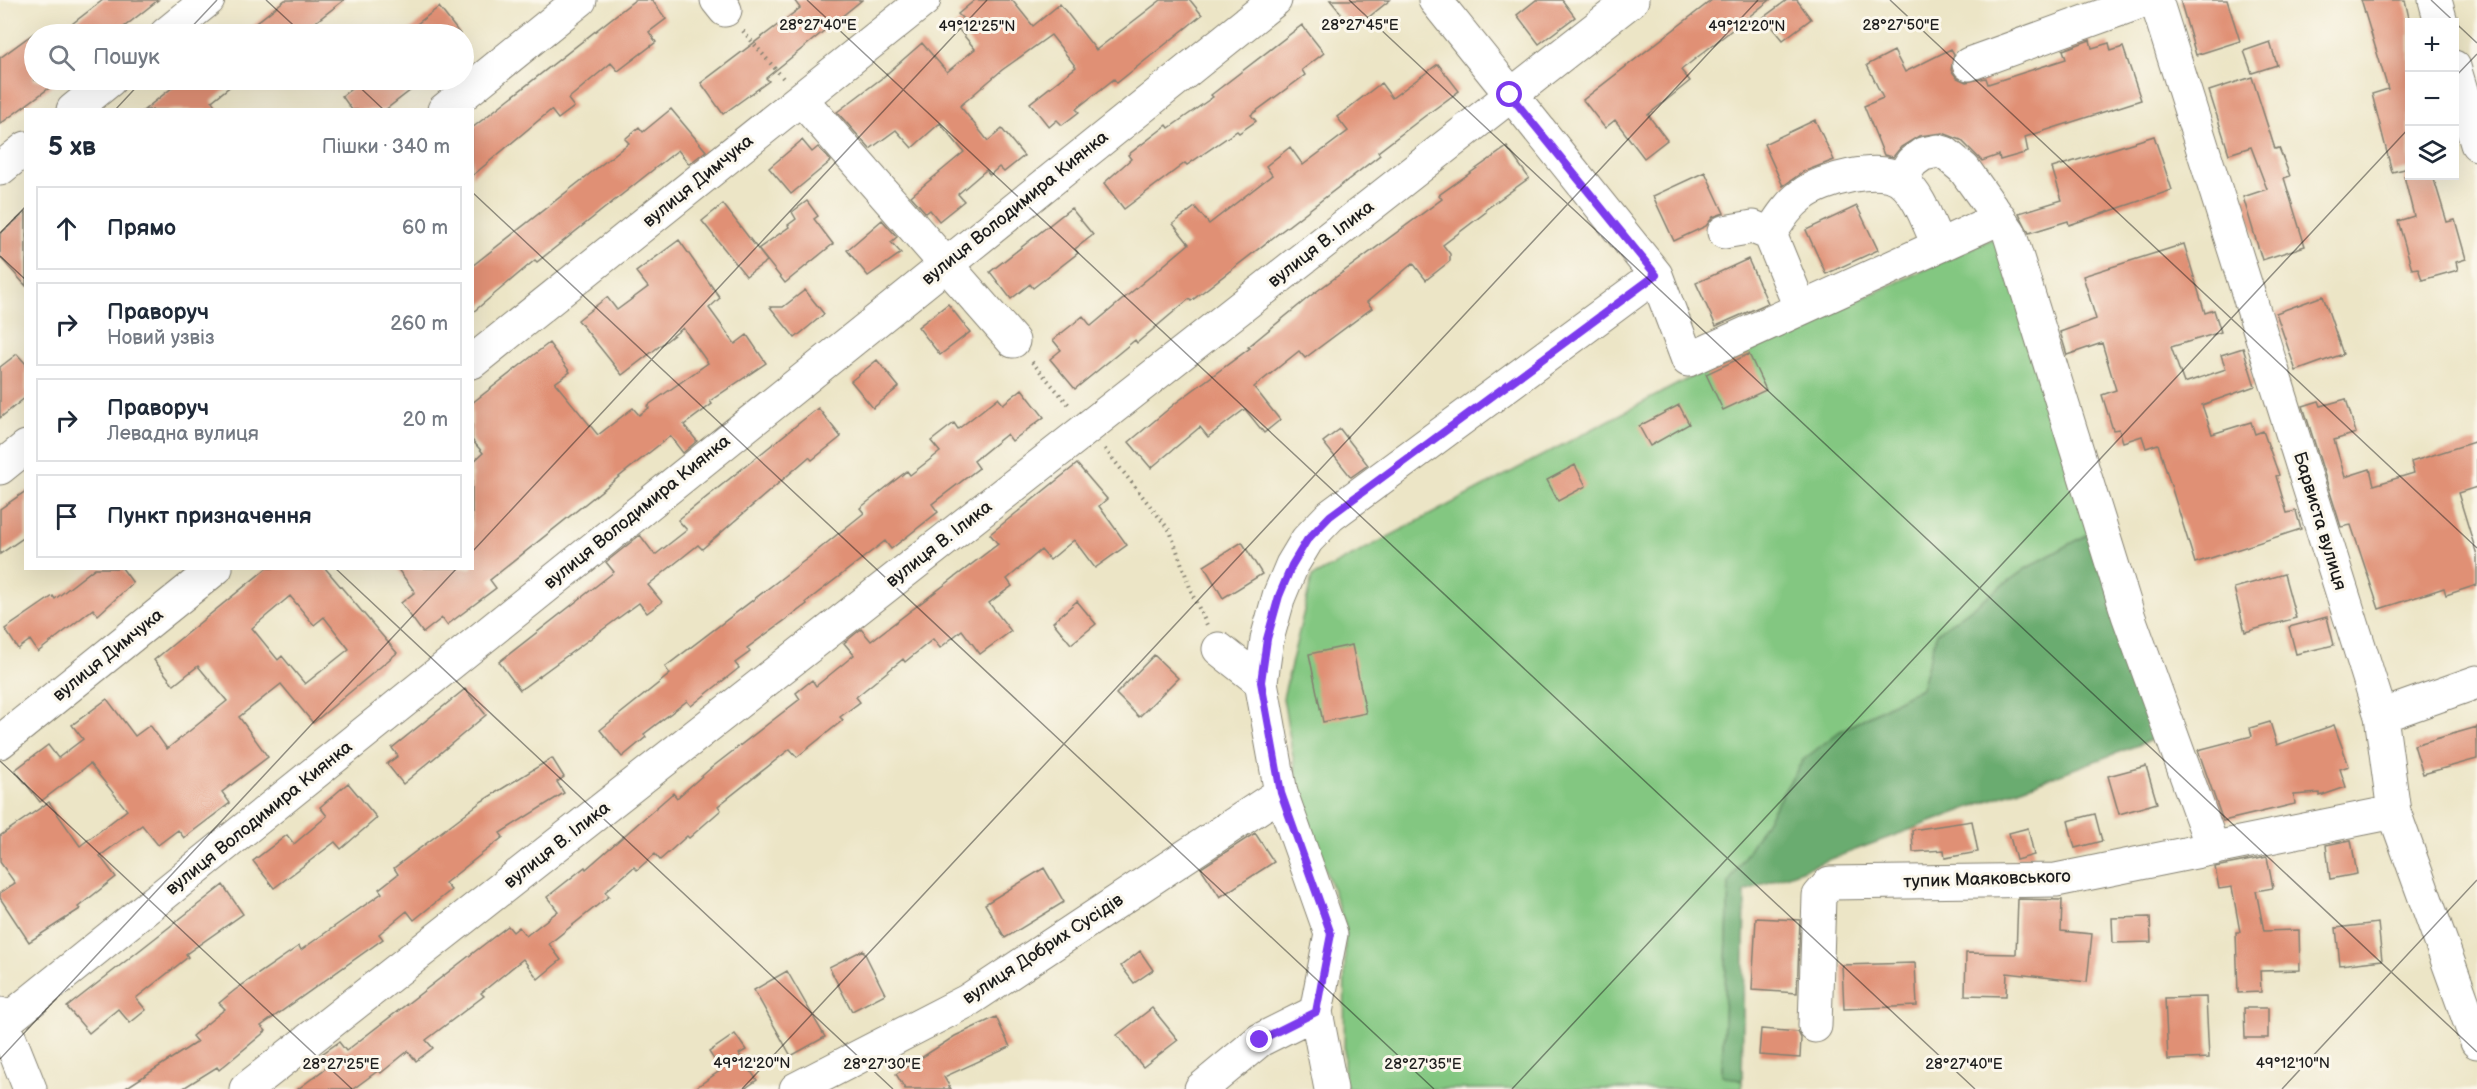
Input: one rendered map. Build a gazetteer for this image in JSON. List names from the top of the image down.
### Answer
{
  "streets": {
    "street": [
      "вулиця Димчука",
      "вулиця Володимира Киянка",
      "вулиця В. Ілика",
      "Барвиста вулиця",
      "тупик Маяковського",
      "вулиця Добрих Сусідів"
    ]
  },
  "crossings": [
    ["Барвиста вулиця", "тупик Маяковського"]
  ],
  "page": {
    "map_buttons": ["+", "−"],
    "search": "Пошук",
    "heading": ["5 хв", "Пішки · 340 m"],
    "list": [
      ["Прямо", "60 m"],
      ["Праворуч", "Новий узвіз", "260 m"],
      ["Праворуч", "Левадна вулиця", "20 m"],
      "Пункт призначення"
    ]
  },
  "coordinates": [
    "28°27'40\"E",
    "28°27'45\"E",
    "28°27'50\"E",
    "49°12'25\"N",
    "49°12'20\"N",
    "49°12'10\"N",
    "28°27'25\"E",
    "28°27'30\"E",
    "28°27'35\"E"
  ]
}
